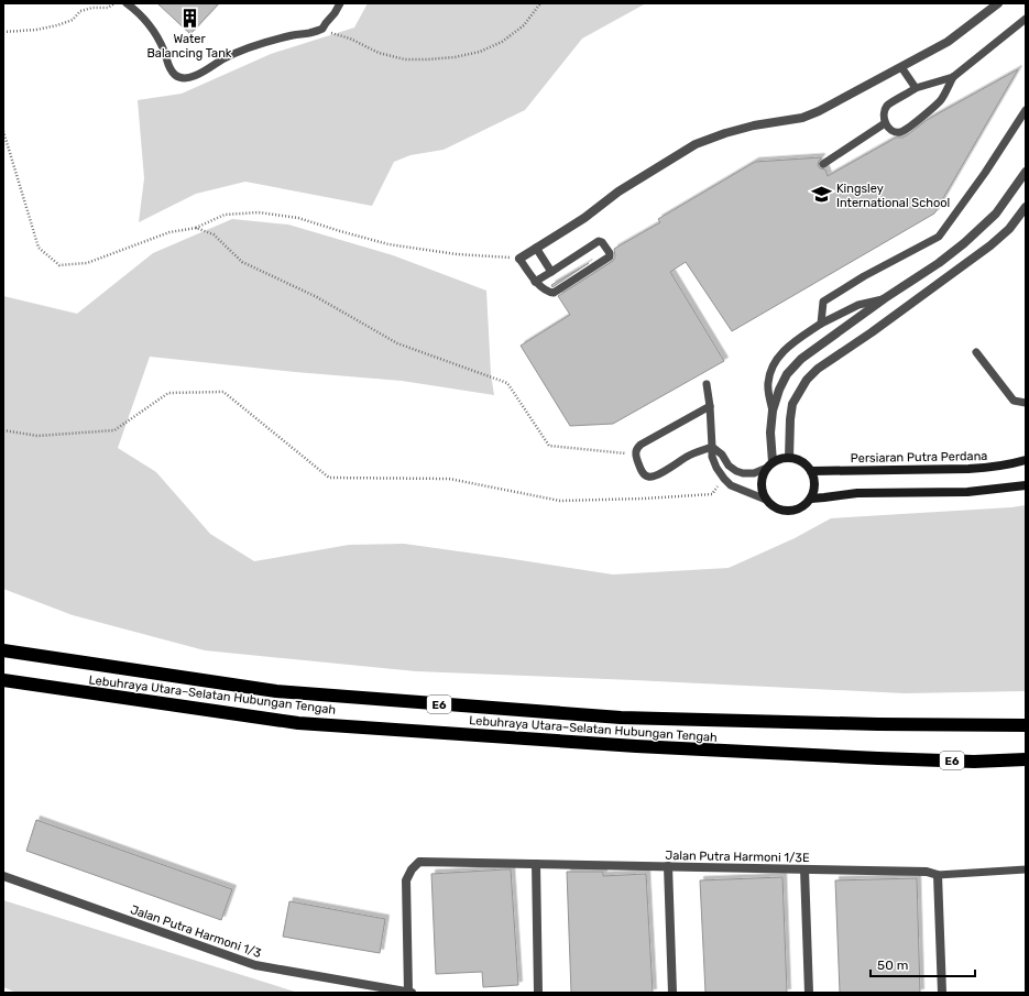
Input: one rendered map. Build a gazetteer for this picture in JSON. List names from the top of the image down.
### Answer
{
  "streets": {
    "highway": ["Lebuhraya Utara–Selatan Hubungan Tengah", "E6"],
    "main road": ["Persiaran Putra Perdana"],
    "street": ["Jalan Putra Harmoni 1/3E", "Jalan Putra Harmoni 1/3"]
  },
  "crossings": [
    ["Jalan Putra Harmoni 1/3E", "Jalan Putra Harmoni 1/3"]
  ],
  "places": {
    "building": ["Water Balancing Tank"],
    "school or university": ["Kingsley International School"]
  },
  "scale_bar": "50 m"
}
